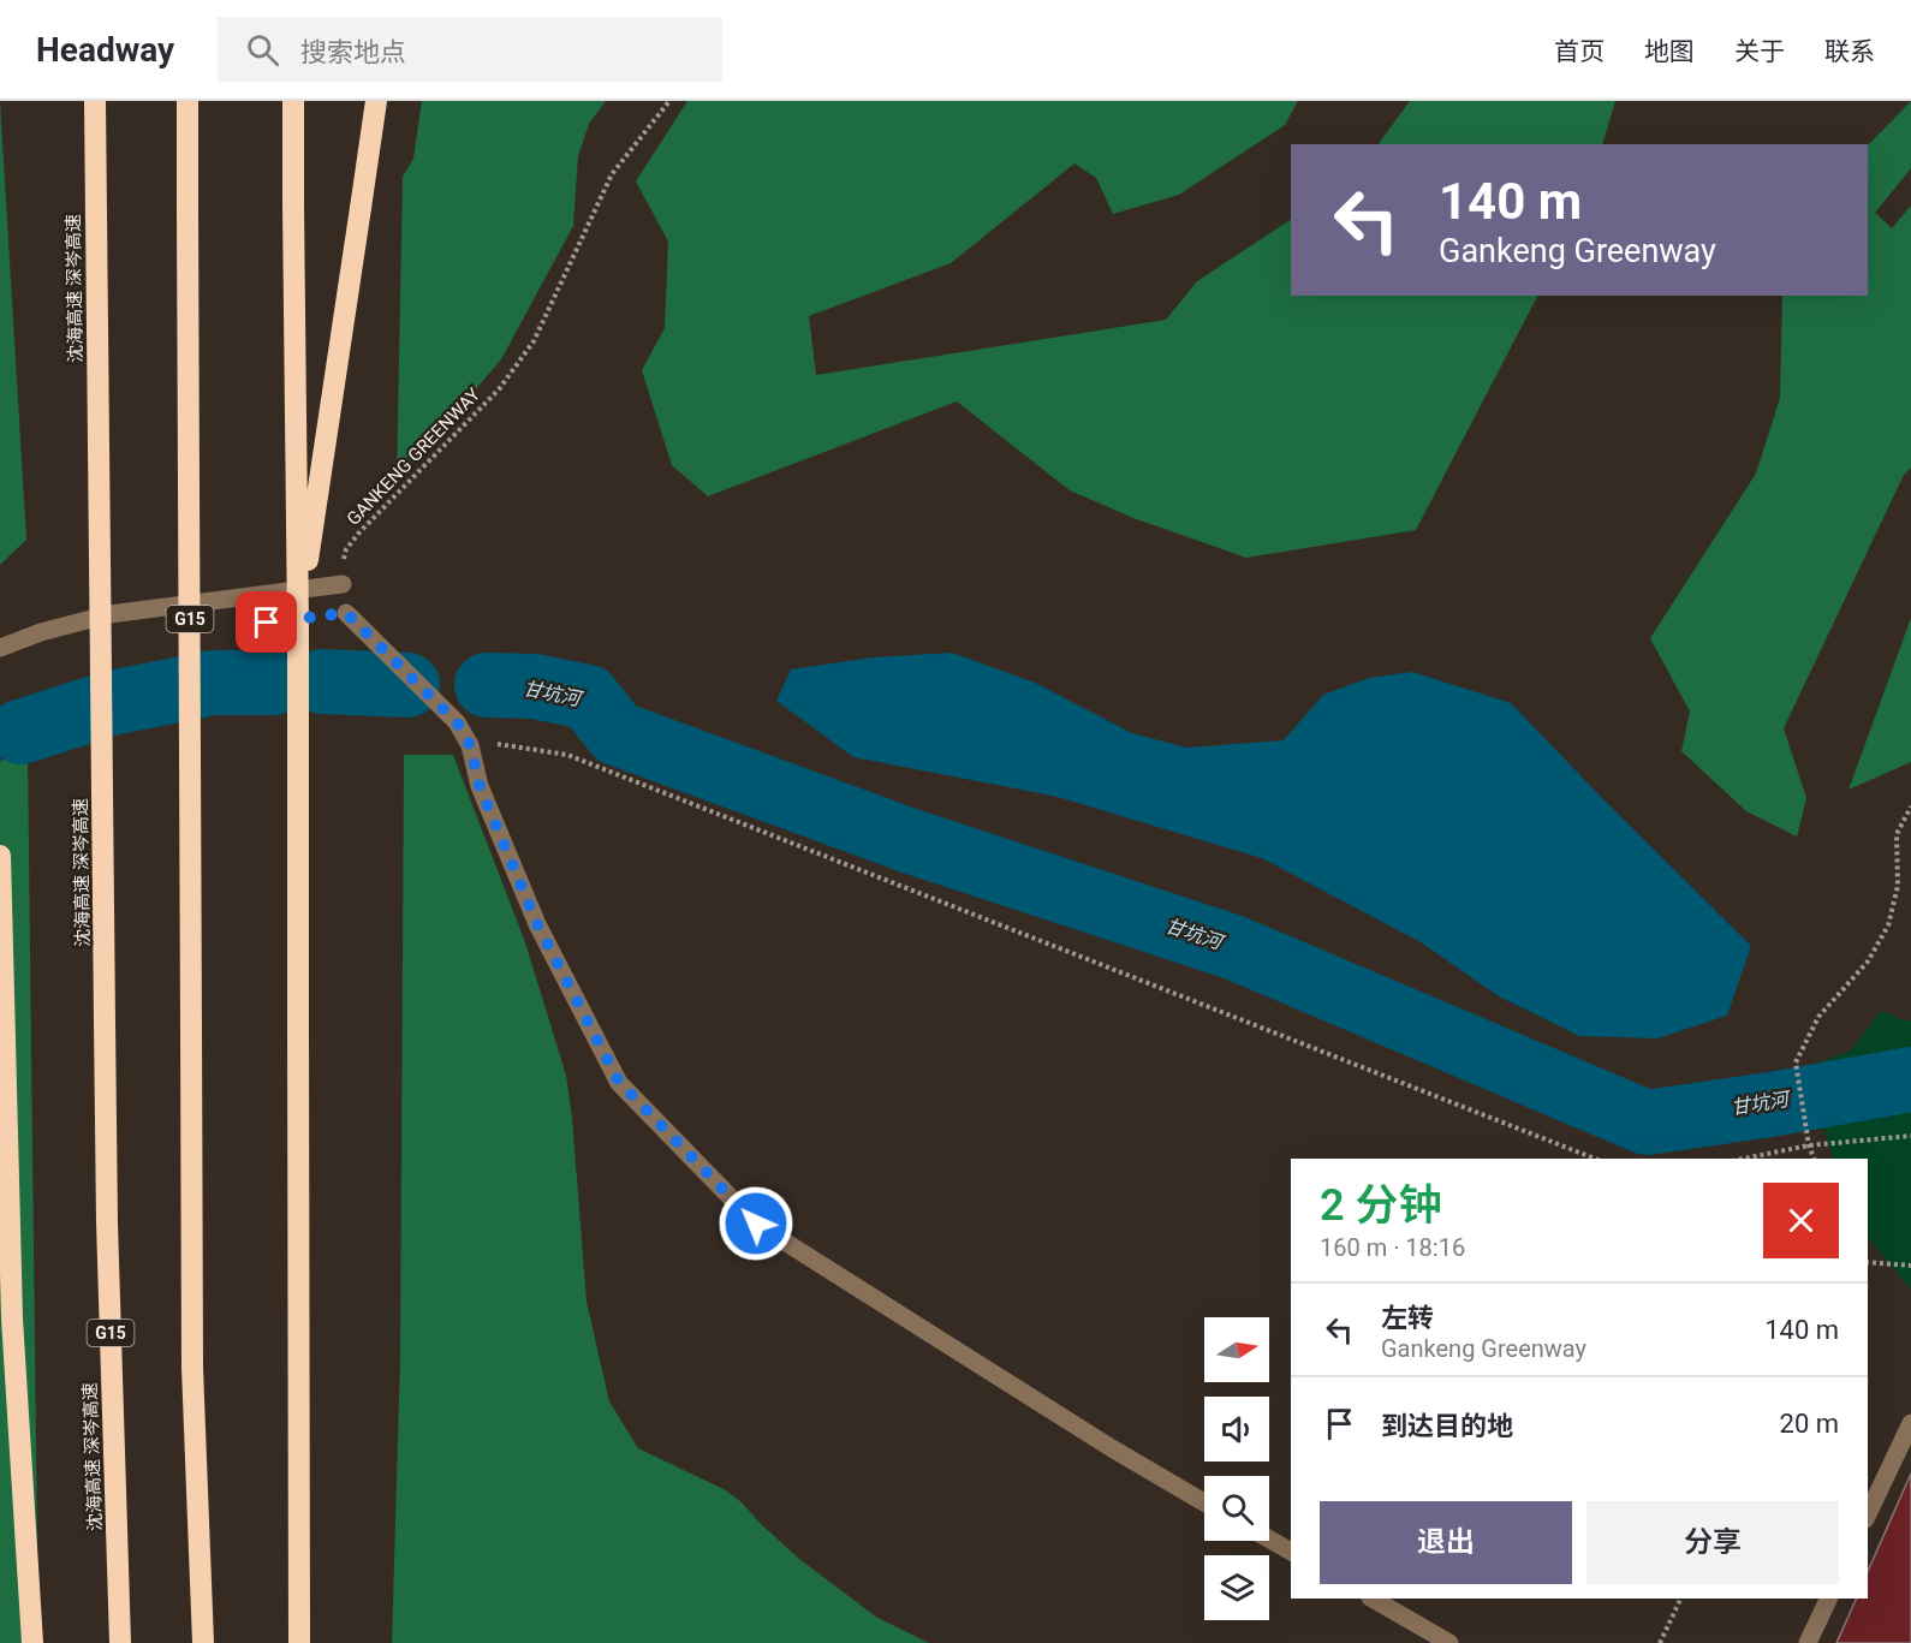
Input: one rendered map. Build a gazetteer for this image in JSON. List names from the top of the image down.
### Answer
{
  "streets": {
    "highway": ["沈海高速 深岑高速", "G15"],
    "path": ["GANKENG GREENWAY"]
  },
  "water": ["甘坑河"],
  "north": "right",
  "page": {
    "header": "Headway",
    "search": "搜索地点",
    "nav": [
      "首页",
      "地图",
      "关于",
      "联系"
    ],
    "turn": ["140 m", "Gankeng Greenway"],
    "heading": ["2 分钟", "160 m · 18:16"],
    "list": [
      {
        "name": "左转",
        "note": "Gankeng Greenway",
        "value": "140 m"
      },
      {
        "name": "到达目的地",
        "value": "20 m"
      }
    ],
    "buttons": ["退出", "分享"]
  }
}
